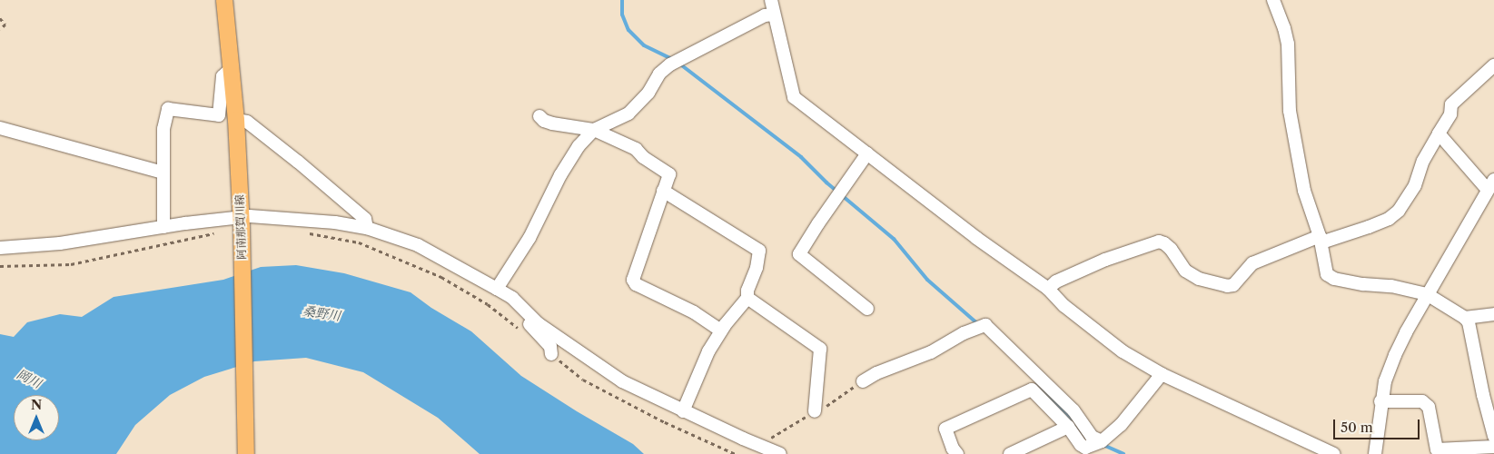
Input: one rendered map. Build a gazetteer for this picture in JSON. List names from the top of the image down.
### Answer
{
  "streets": {
    "main road": ["阿南那賀川線"]
  },
  "water": ["桑野川", "岡川"],
  "scale_bar": "50 m",
  "north": "top"
}
